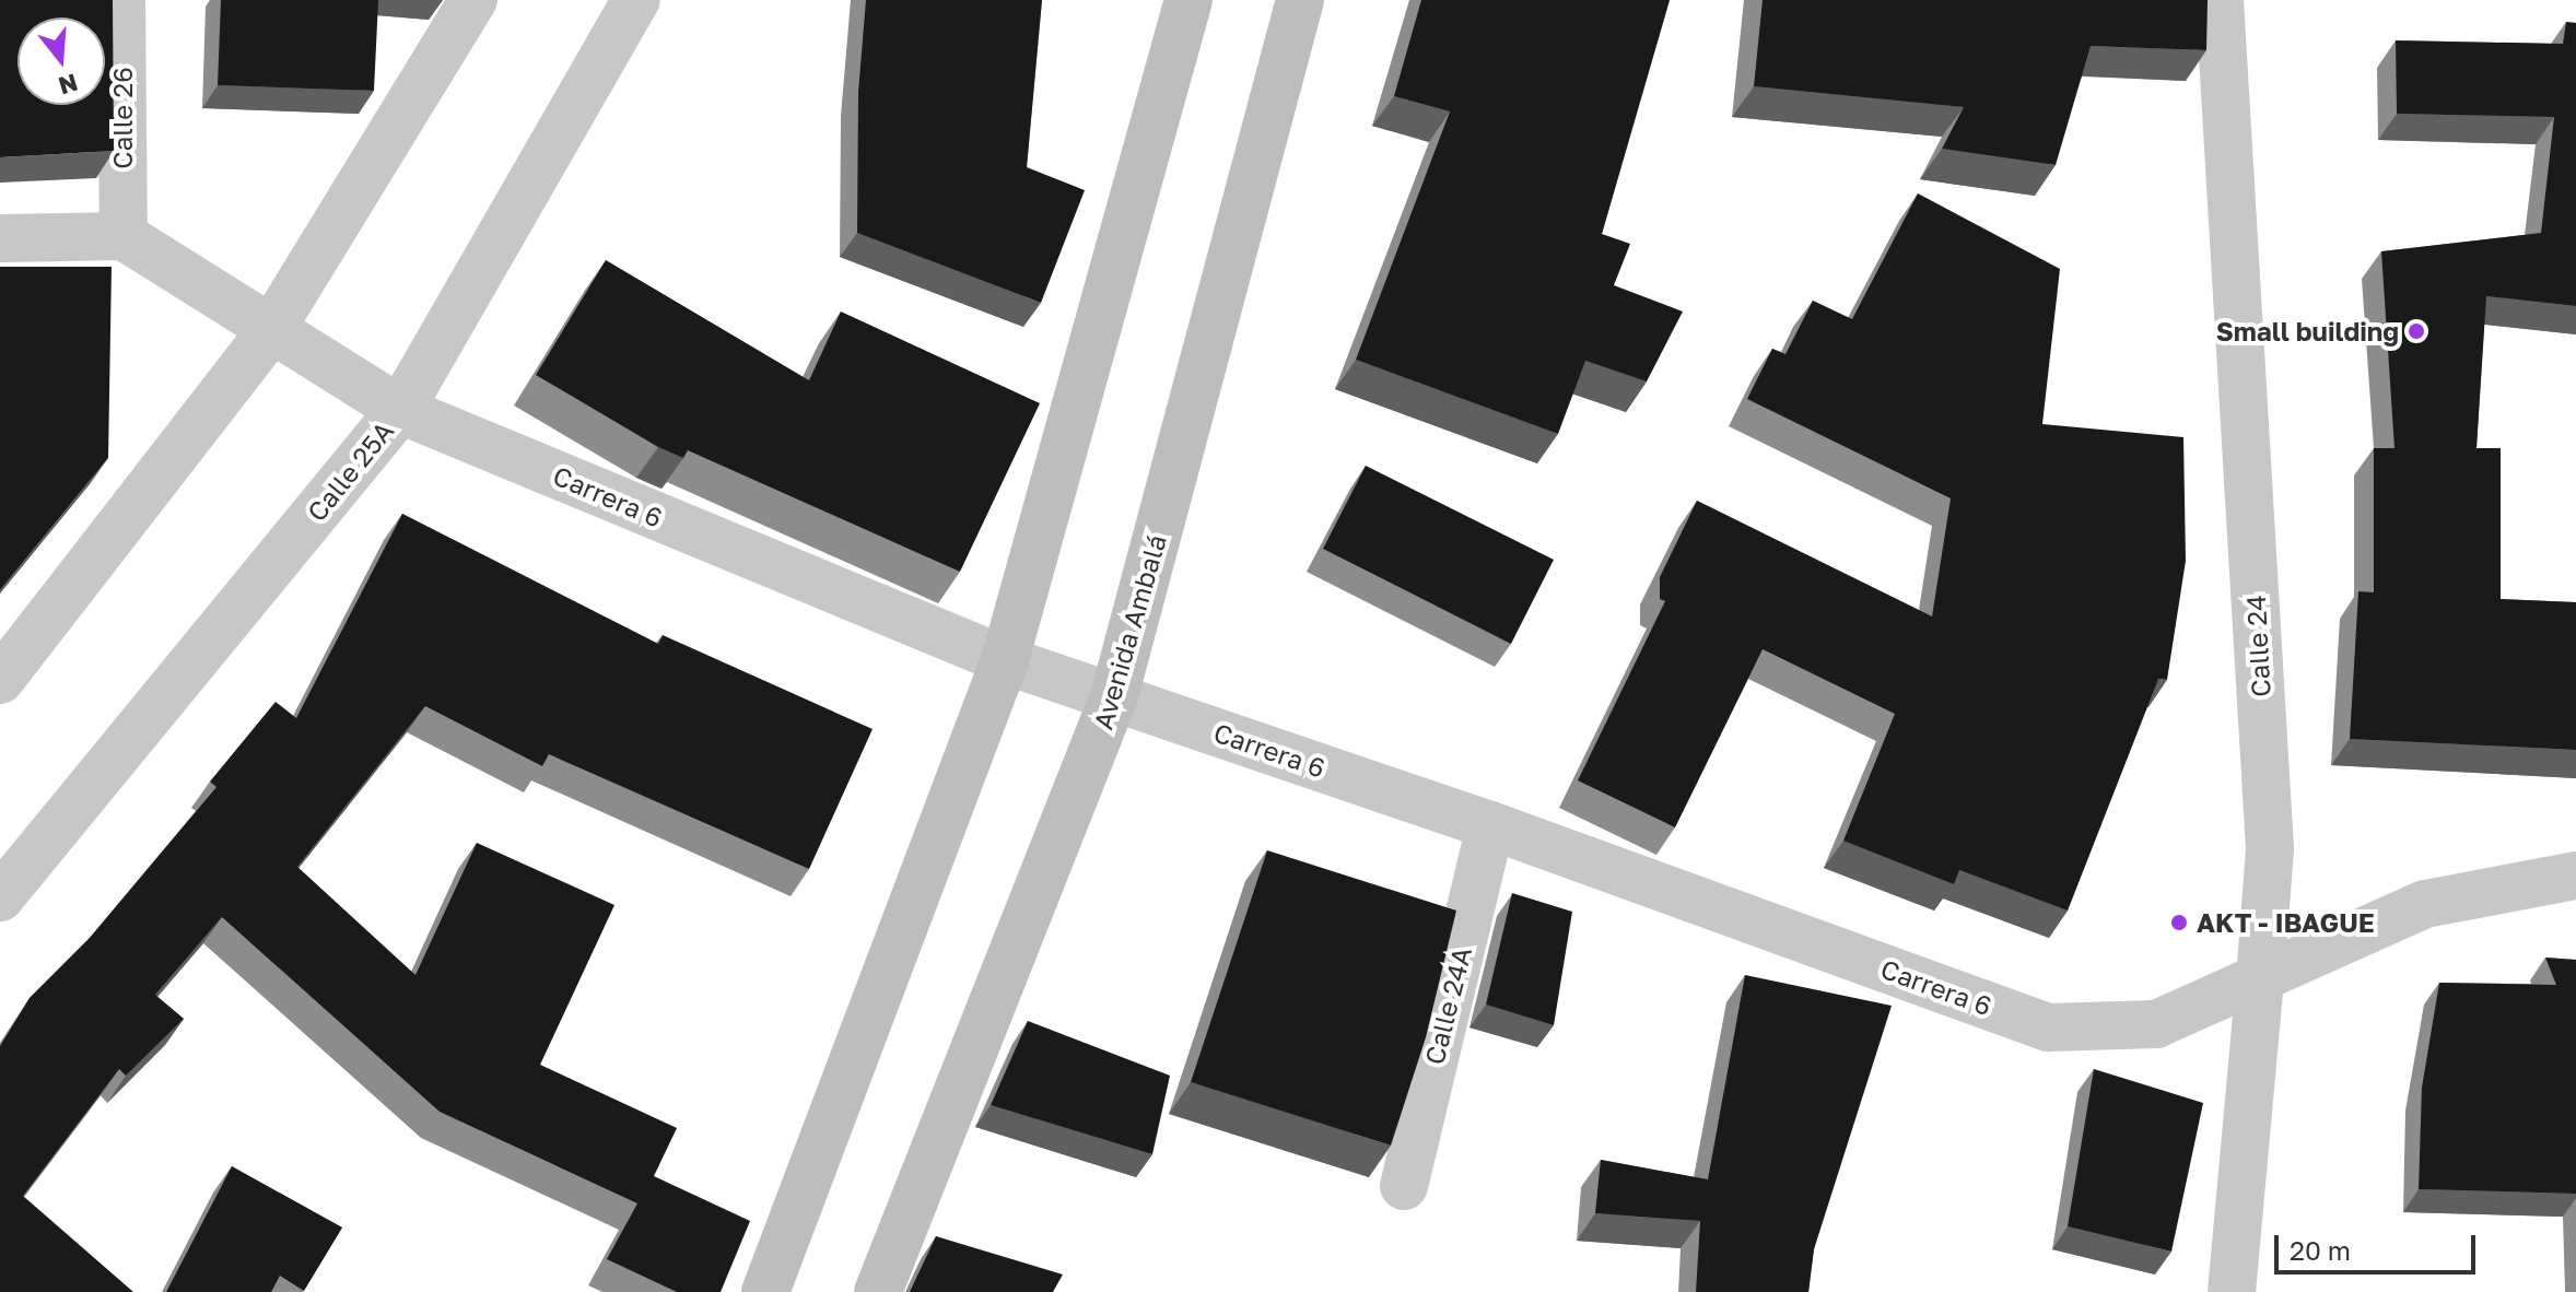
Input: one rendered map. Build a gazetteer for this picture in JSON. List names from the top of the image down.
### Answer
{
  "streets": {
    "main road": ["Avenida Ambalá"],
    "street": [
      "Calle 26",
      "Calle 25A",
      "Carrera 6",
      "Calle 24",
      "Calle 24A"
    ]
  },
  "crossings": [
    ["Calle 26", "Carrera 6"],
    ["Calle 25A", "Carrera 6"],
    ["Carrera 6", "Avenida Ambalá"],
    ["Carrera 6", "Calle 24"],
    ["Carrera 6", "Calle 24A"]
  ],
  "places": ["Small building", "AKT - IBAGUE"],
  "scale_bar": "20 m",
  "north": "bottom"
}
